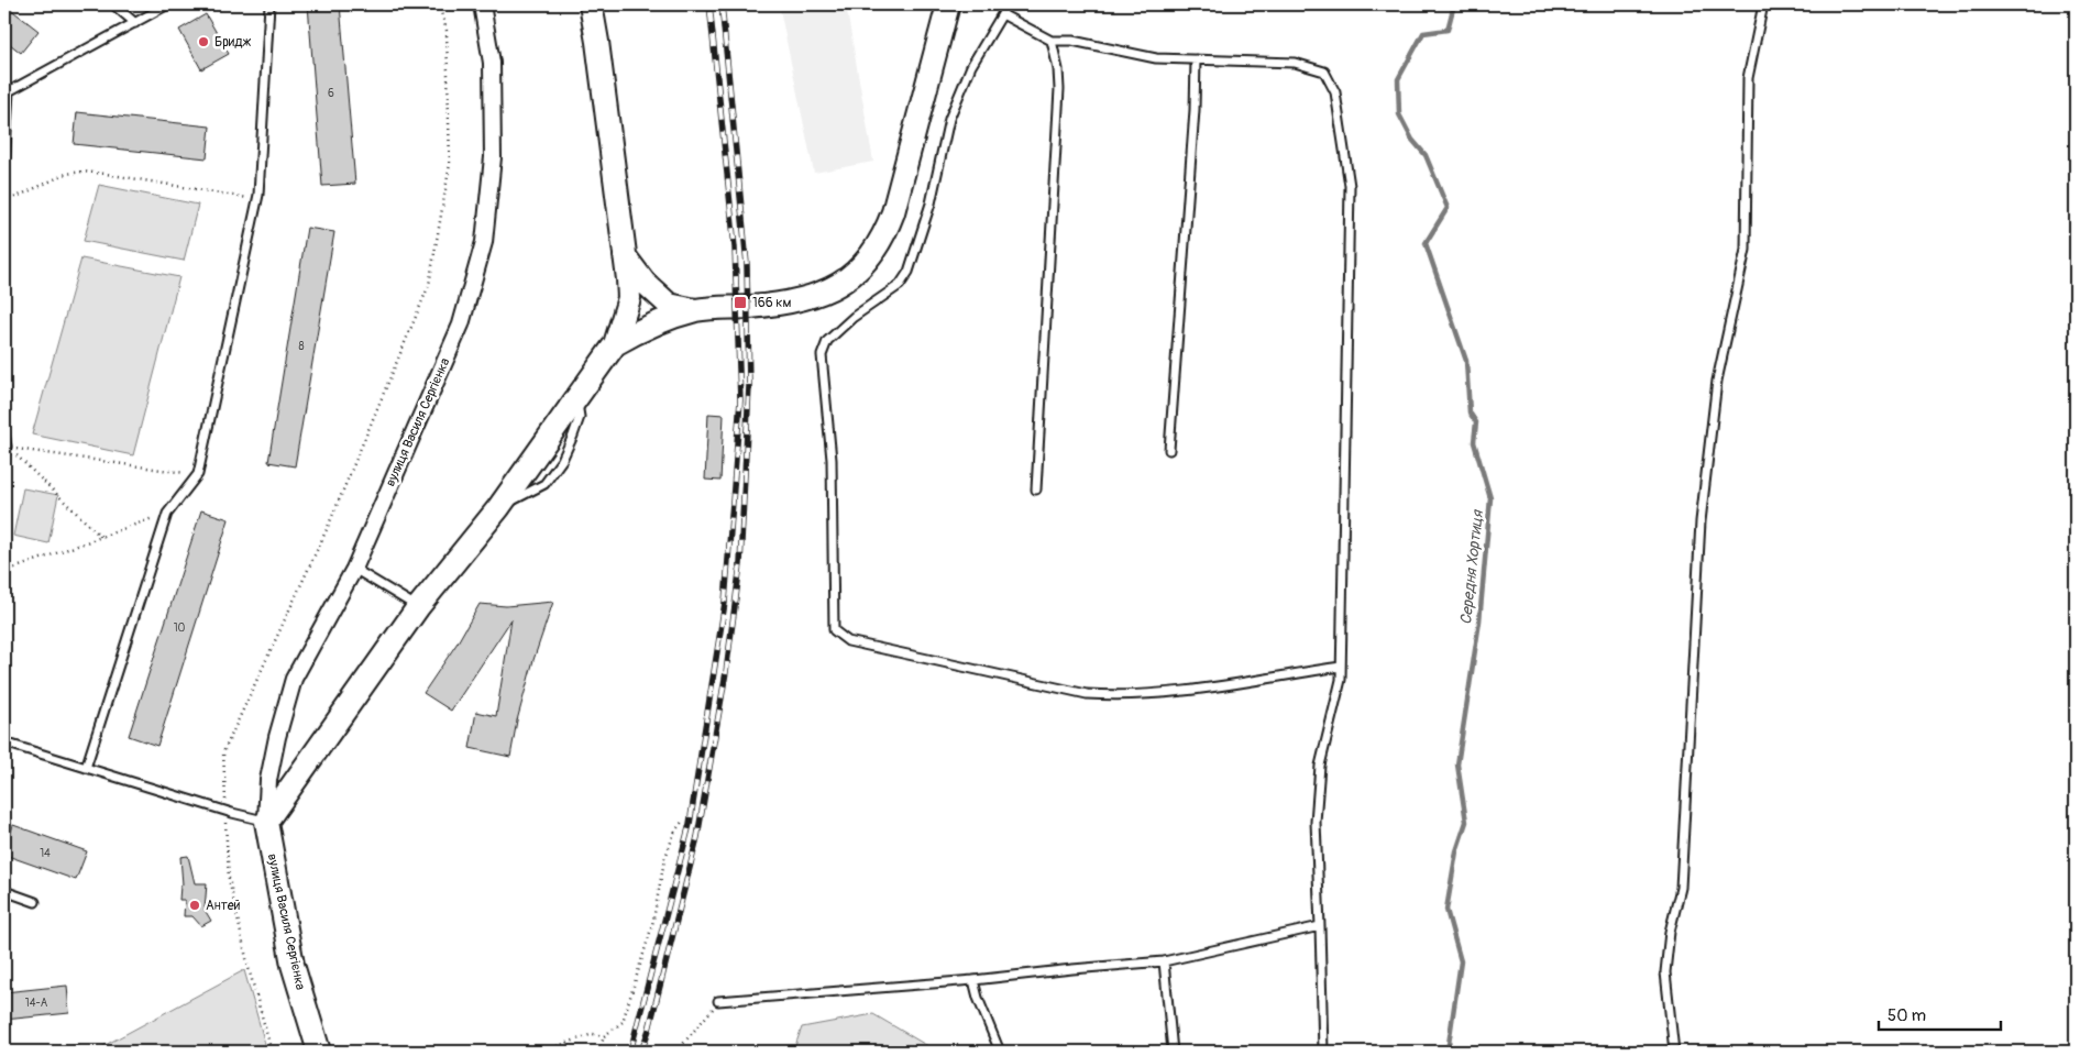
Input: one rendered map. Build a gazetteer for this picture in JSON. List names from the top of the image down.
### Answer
{
  "streets": {
    "main road": ["вулиця Василя Сергієнка"]
  },
  "water": ["Середня Хортиця"],
  "places": {
    "other": ["Бридж", "Антей"],
    "transit": ["166 км"]
  },
  "house_numbers": [
    "6",
    "8",
    "10",
    "14",
    "14-А"
  ],
  "scale_bar": "50 m"
}
